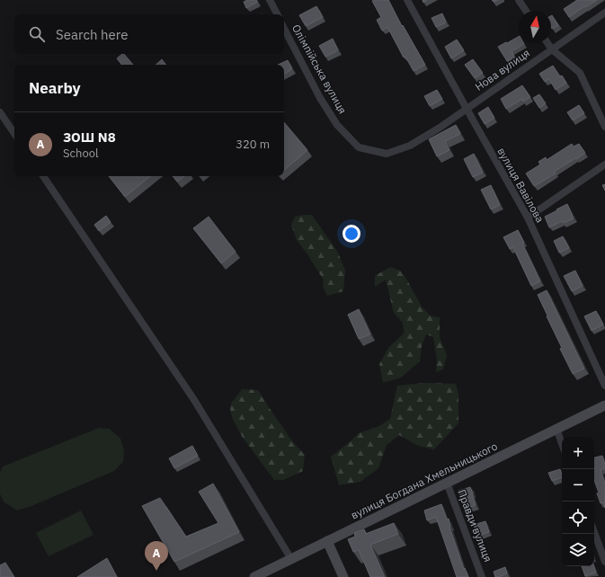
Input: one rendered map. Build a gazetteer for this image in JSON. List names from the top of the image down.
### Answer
{
  "streets": {
    "street": [
      "Олімпійська вулиця",
      "Нова вулиця",
      "вулиця Вавілова",
      "вулиця Богдана Хмельницького",
      "Правди вулиця"
    ]
  },
  "crossings": [
    ["Олімпійська вулиця", "Нова вулиця"],
    ["Олімпійська вулиця", "вулиця Вавілова"],
    ["Нова вулиця", "вулиця Вавілова"],
    ["вулиця Богдана Хмельницького", "Правди вулиця"]
  ],
  "north": "top",
  "page": {
    "search": "Search here",
    "heading": "Nearby",
    "list": [
      {
        "mark": "A",
        "name": "ЗОШ N8",
        "note": "School",
        "value": "320 m"
      }
    ],
    "map_buttons": ["+", "−"],
    "pins": "A"
  }
}
